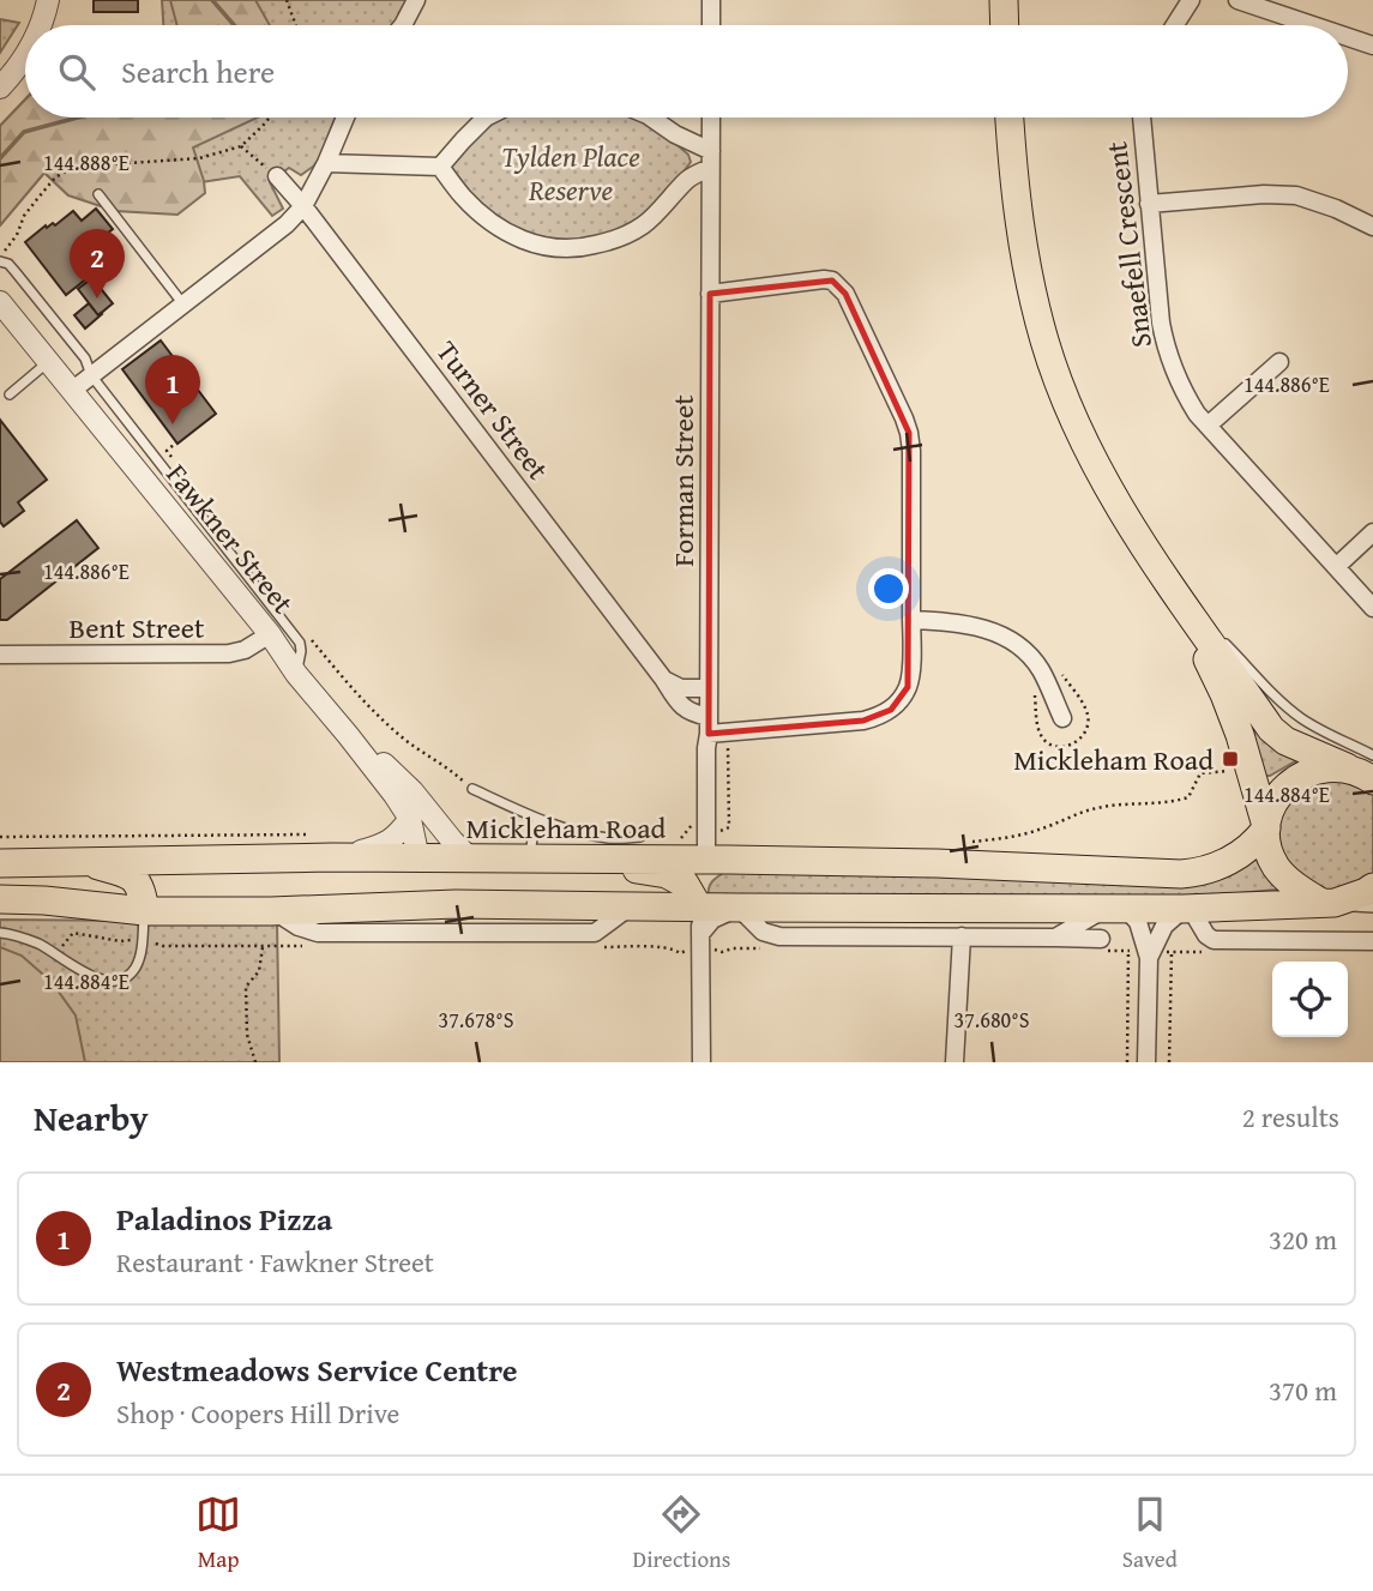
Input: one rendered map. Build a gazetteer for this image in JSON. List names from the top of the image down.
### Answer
{
  "streets": {
    "main road": ["Mickleham Road"],
    "street": [
      "Snaefell Crescent",
      "Turner Street",
      "Forman Street",
      "Fawkner Street",
      "Bent Street"
    ]
  },
  "crossings": [
    ["Turner Street", "Forman Street"],
    ["Forman Street", "Mickleham Road"],
    ["Fawkner Street", "Bent Street"],
    ["Fawkner Street", "Mickleham Road"]
  ],
  "parks": ["Tylden Place Reserve"],
  "places": {
    "transit": ["Mickleham Road"]
  },
  "page": {
    "search": "Search here",
    "pins": ["2", "1"],
    "heading": ["Nearby", "2 results"],
    "list": [
      {
        "mark": "1",
        "name": "Paladinos Pizza",
        "note": "Restaurant · Fawkner Street",
        "value": "320 m"
      },
      {
        "mark": "2",
        "name": "Westmeadows Service Centre",
        "note": "Shop · Coopers Hill Drive",
        "value": "370 m"
      }
    ],
    "nav": ["Map", "Directions", "Saved"]
  },
  "coordinates": [
    "144.888°E",
    "144.886°E",
    "144.884°E",
    "37.678°S",
    "37.680°S"
  ]
}
